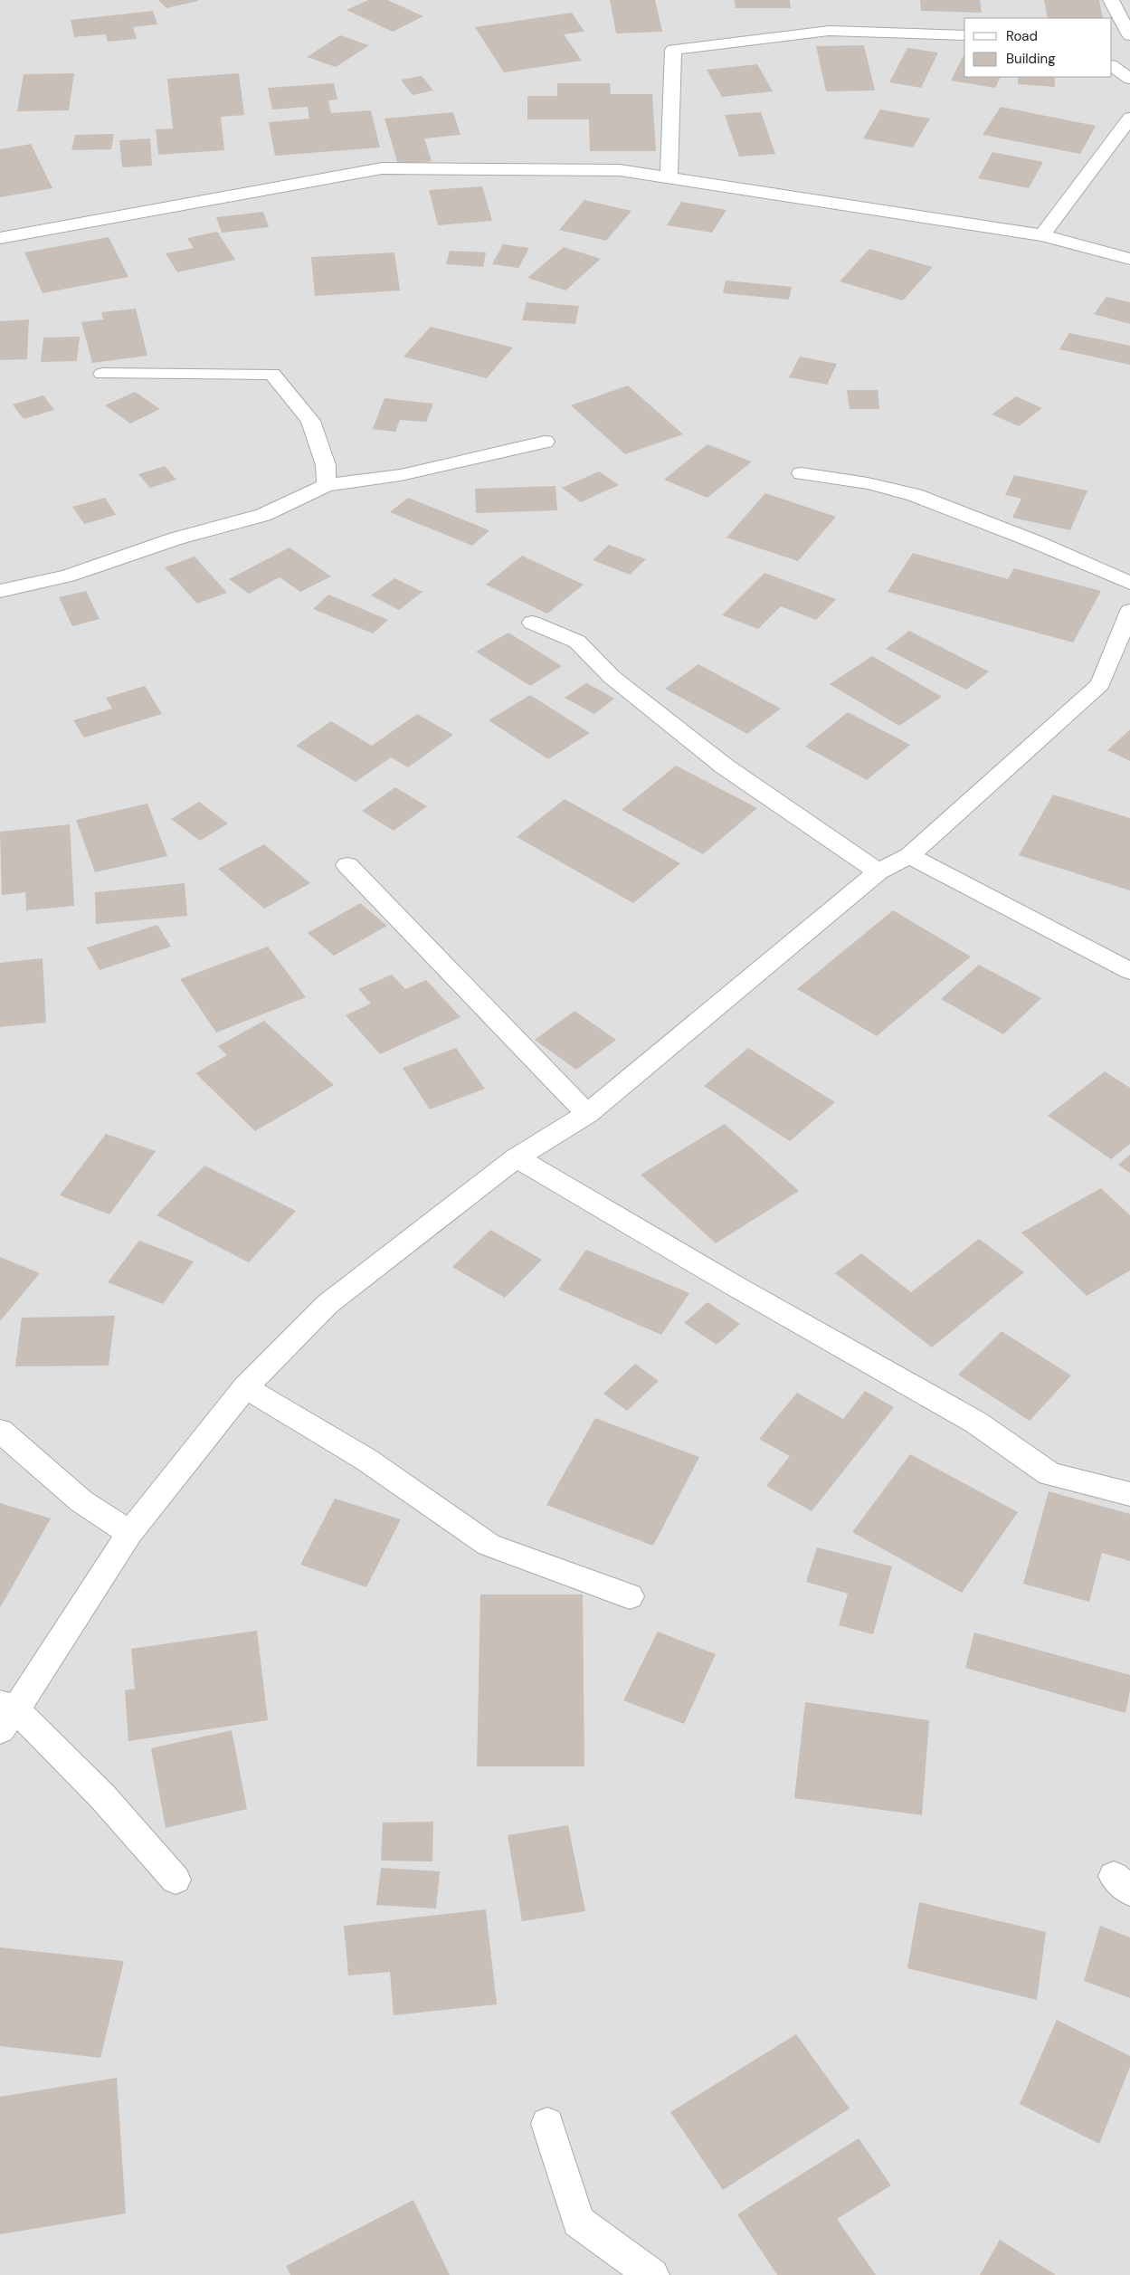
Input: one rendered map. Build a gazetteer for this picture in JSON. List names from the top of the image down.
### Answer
{
  "legend": ["Road", "Building"]
}
